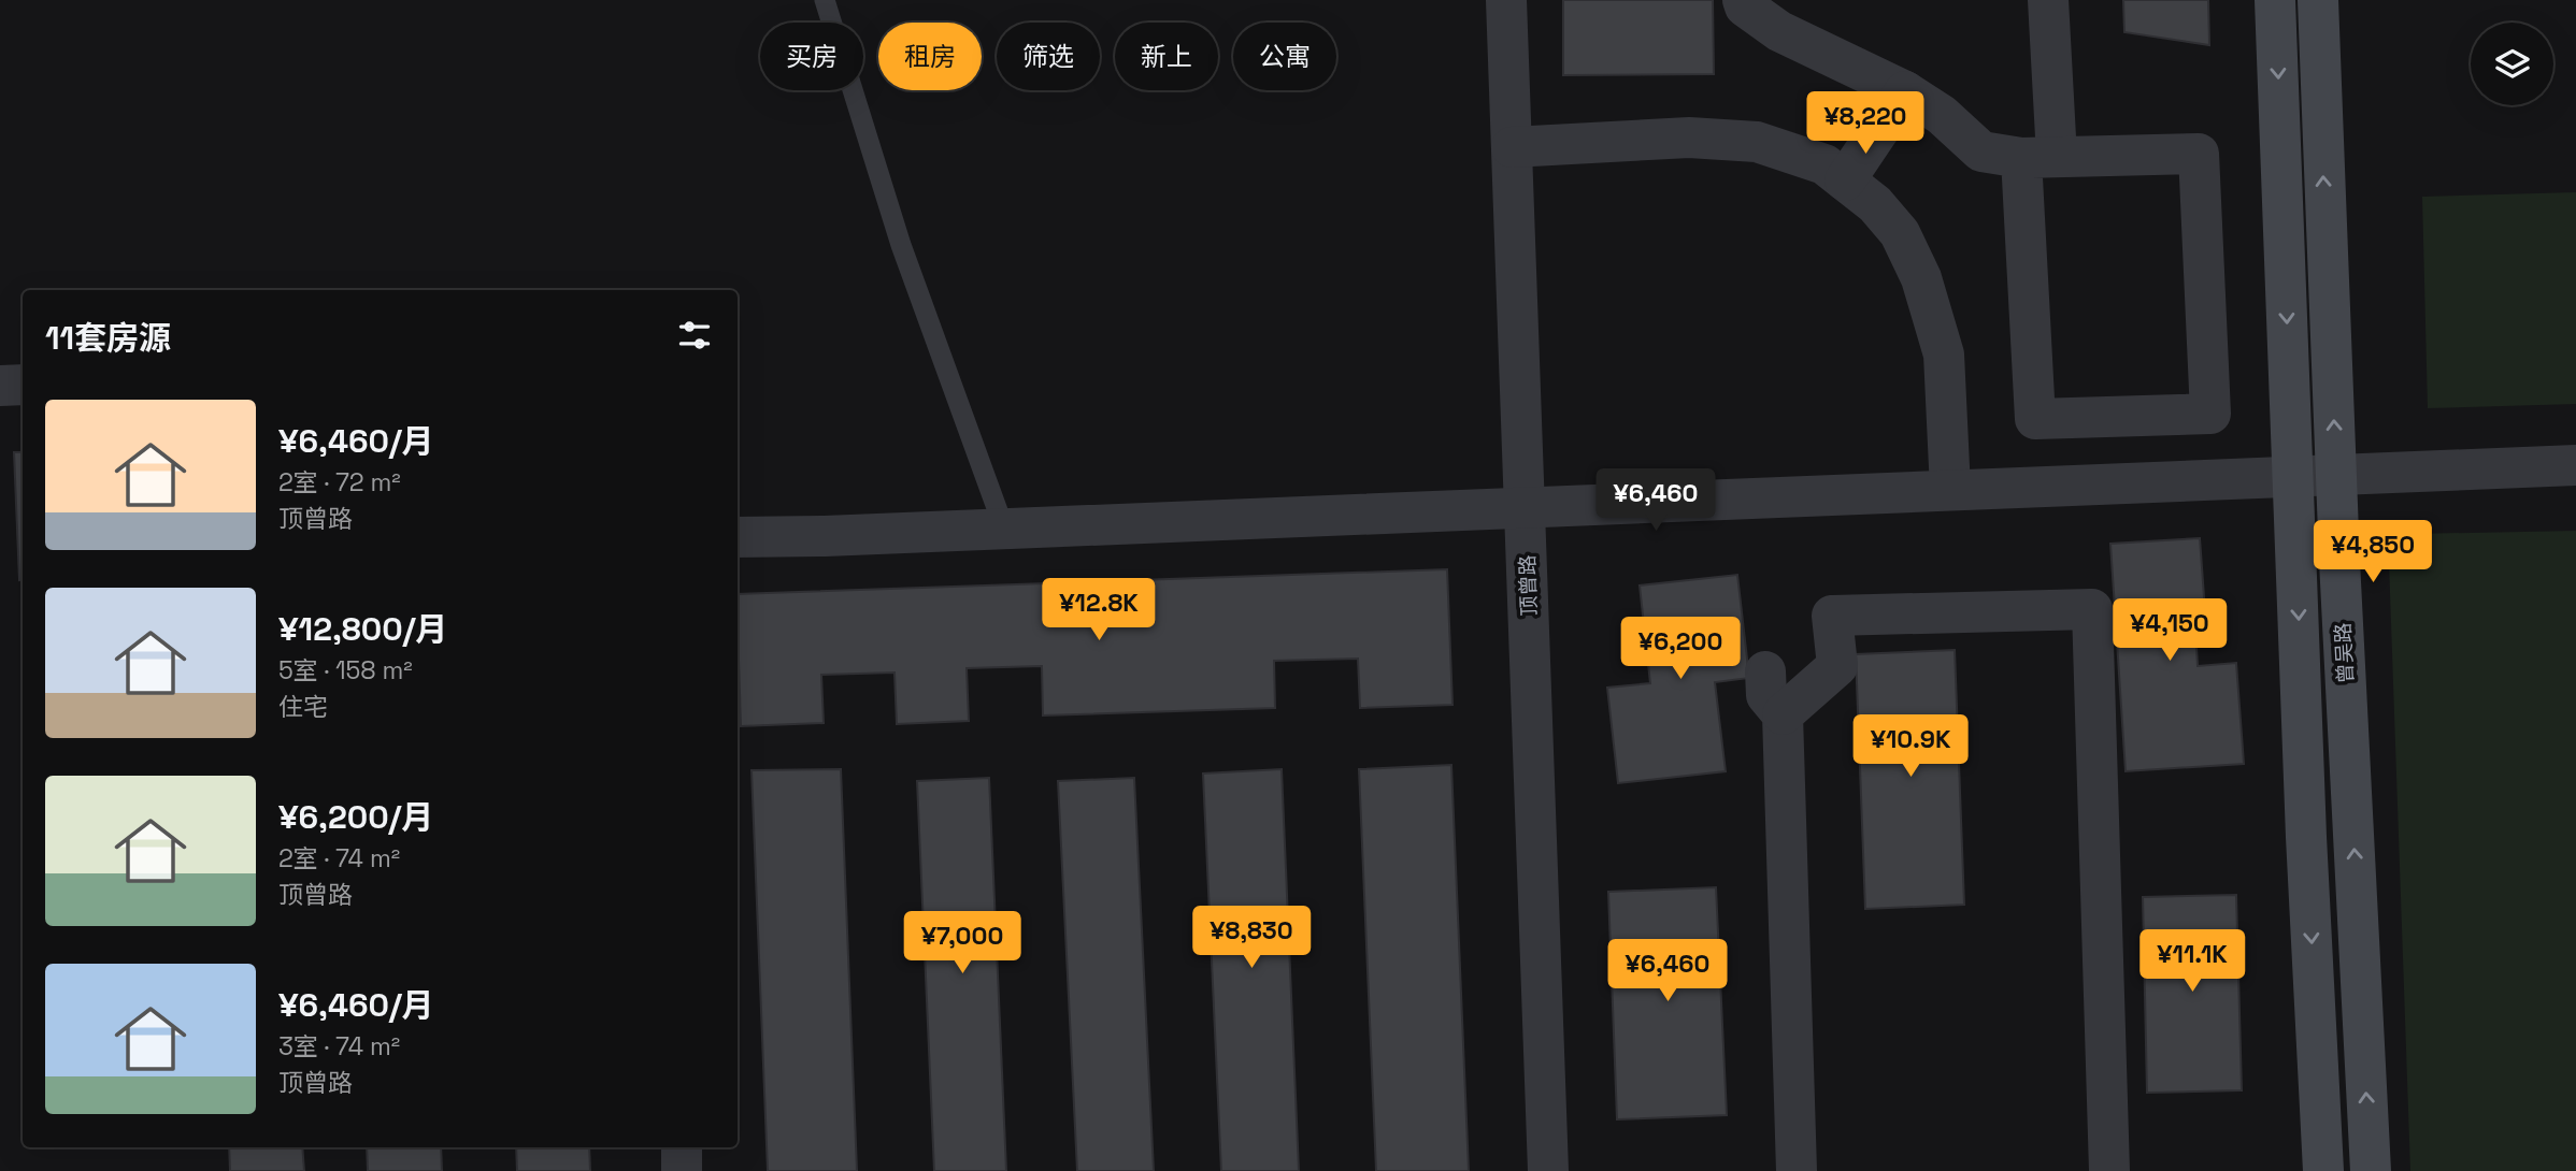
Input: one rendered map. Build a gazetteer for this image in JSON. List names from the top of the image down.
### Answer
{
  "streets": {
    "street": ["顶曾路", "曾吴路"]
  },
  "page": {
    "chip": [
      "买房",
      "租房",
      "筛选",
      "新上",
      "公寓"
    ],
    "price": [
      "¥8,220",
      "¥6,460",
      "¥4,850",
      "¥12.8K",
      "¥4,150",
      "¥6,200",
      "¥10.9K",
      "¥8,830",
      "¥7,000",
      "¥11.1K",
      "¥6,460"
    ],
    "heading": "11套房源",
    "list": [
      {
        "name": "¥6,460/月",
        "note": "2室 · 72 m² · 顶曾路"
      },
      {
        "name": "¥12,800/月",
        "note": "5室 · 158 m² · 住宅"
      },
      {
        "name": "¥6,200/月",
        "note": "2室 · 74 m² · 顶曾路"
      },
      {
        "name": "¥6,460/月",
        "note": "3室 · 74 m² · 顶曾路"
      }
    ]
  }
}
